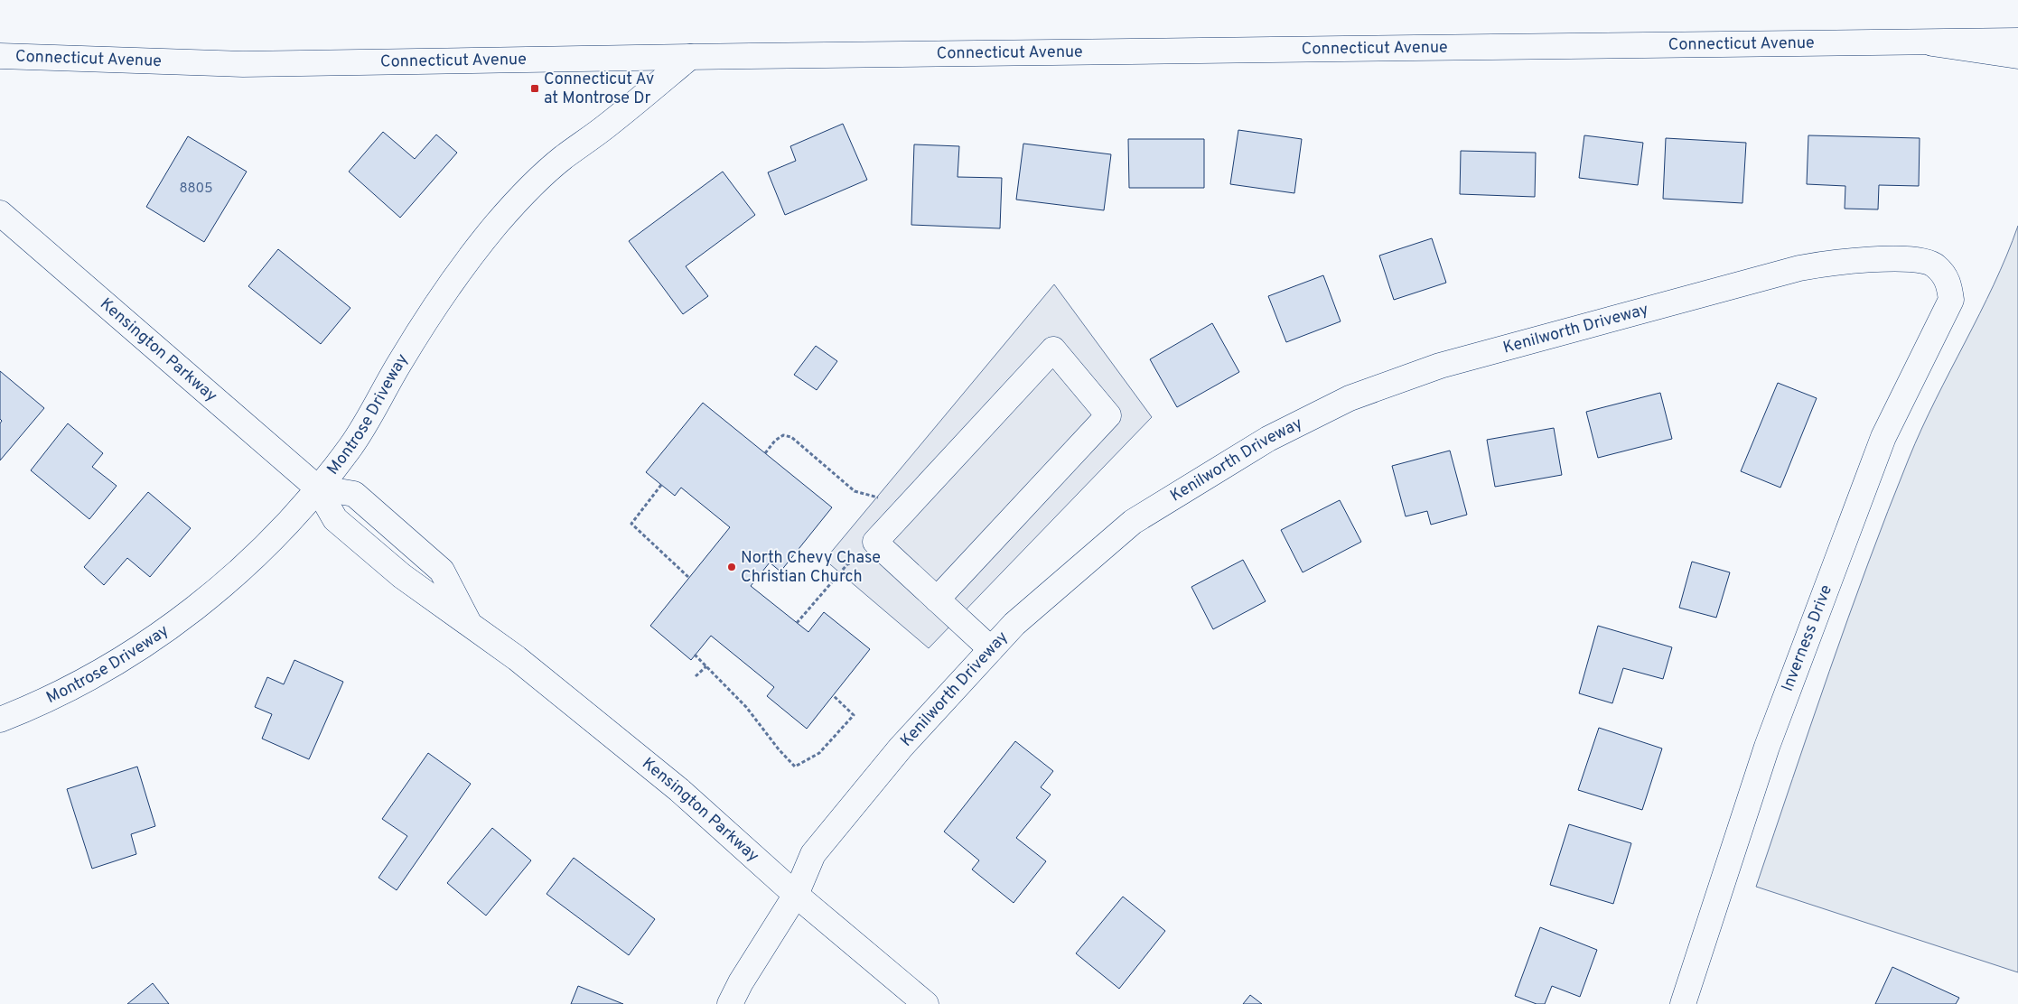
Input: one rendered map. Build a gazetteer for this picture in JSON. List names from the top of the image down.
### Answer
{
  "streets": {
    "main road": [
      "Connecticut Avenue",
      "Kenilworth Driveway",
      "Kensington Parkway",
      "Montrose Driveway",
      "Inverness Drive"
    ]
  },
  "crossings": [
    ["Connecticut Avenue", "Montrose Driveway"],
    ["Kenilworth Driveway", "Kensington Parkway"],
    ["Kenilworth Driveway", "Inverness Drive"],
    ["Kensington Parkway", "Montrose Driveway"]
  ],
  "places": {
    "transit": ["Connecticut Av at Montrose Dr"],
    "other": ["North Chevy Chase Christian Church"]
  },
  "house_numbers": ["8805"]
}
